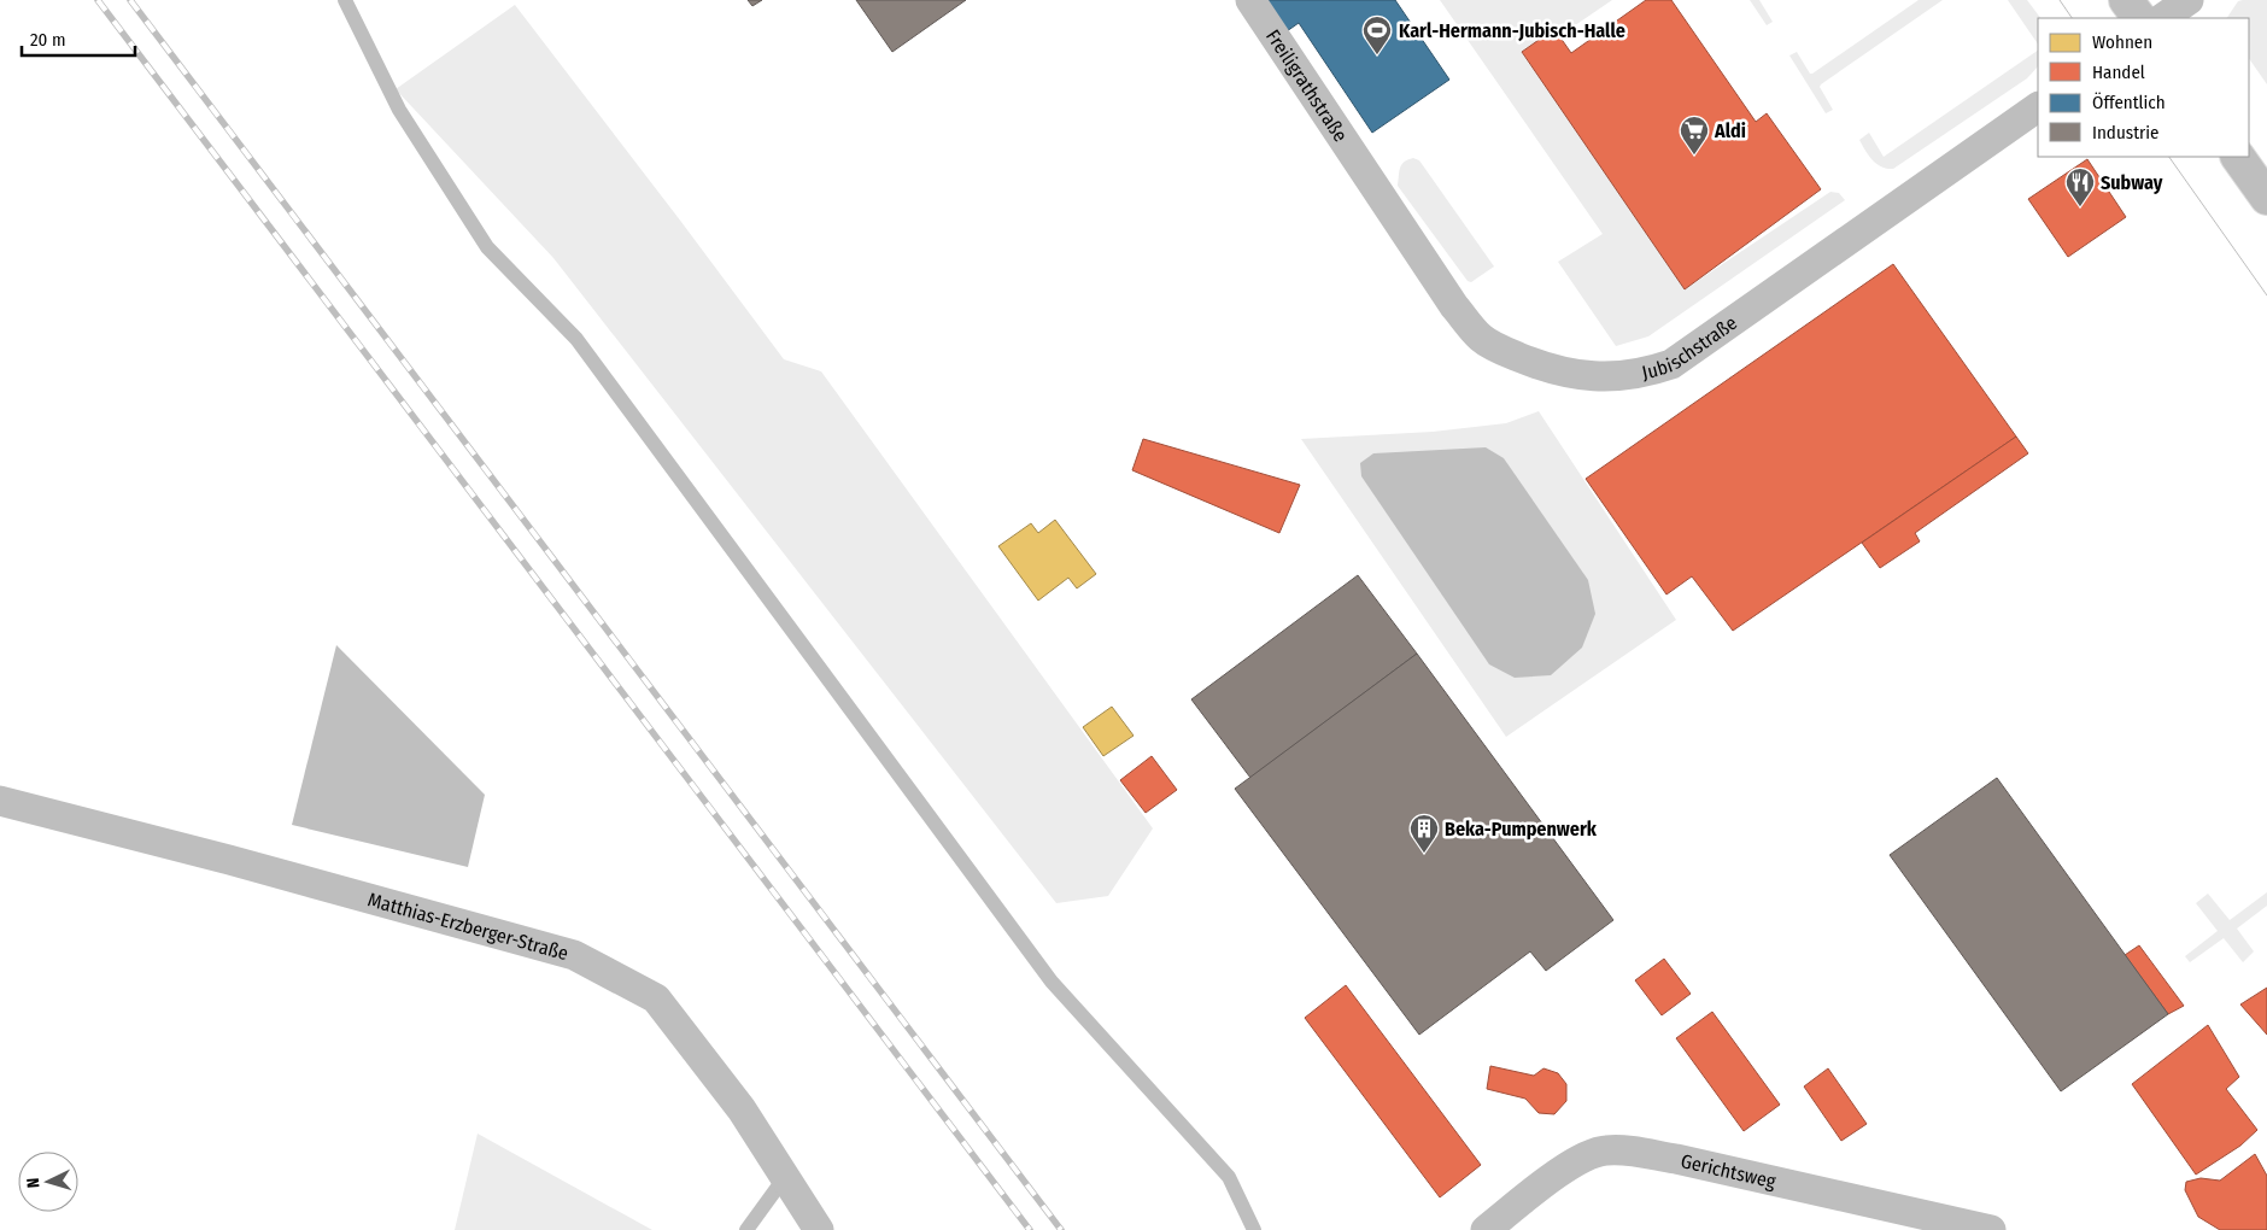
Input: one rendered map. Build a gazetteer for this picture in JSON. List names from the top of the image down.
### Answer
{
  "streets": {
    "street": [
      "Freiligrathstraße",
      "Jubischstraße",
      "Matthias-Erzberger-Straße",
      "Gerichtsweg"
    ]
  },
  "crossings": [
    ["Freiligrathstraße", "Jubischstraße"]
  ],
  "places": {
    "sports": ["Karl-Hermann-Jubisch-Halle"],
    "supermarket": ["Aldi"],
    "restaurant": ["Subway"],
    "building": ["Beka-Pumpenwerk"]
  },
  "legend": [
    "Wohnen",
    "Handel",
    "Öffentlich",
    "Industrie"
  ],
  "scale_bar": "20 m",
  "north": "left"
}
